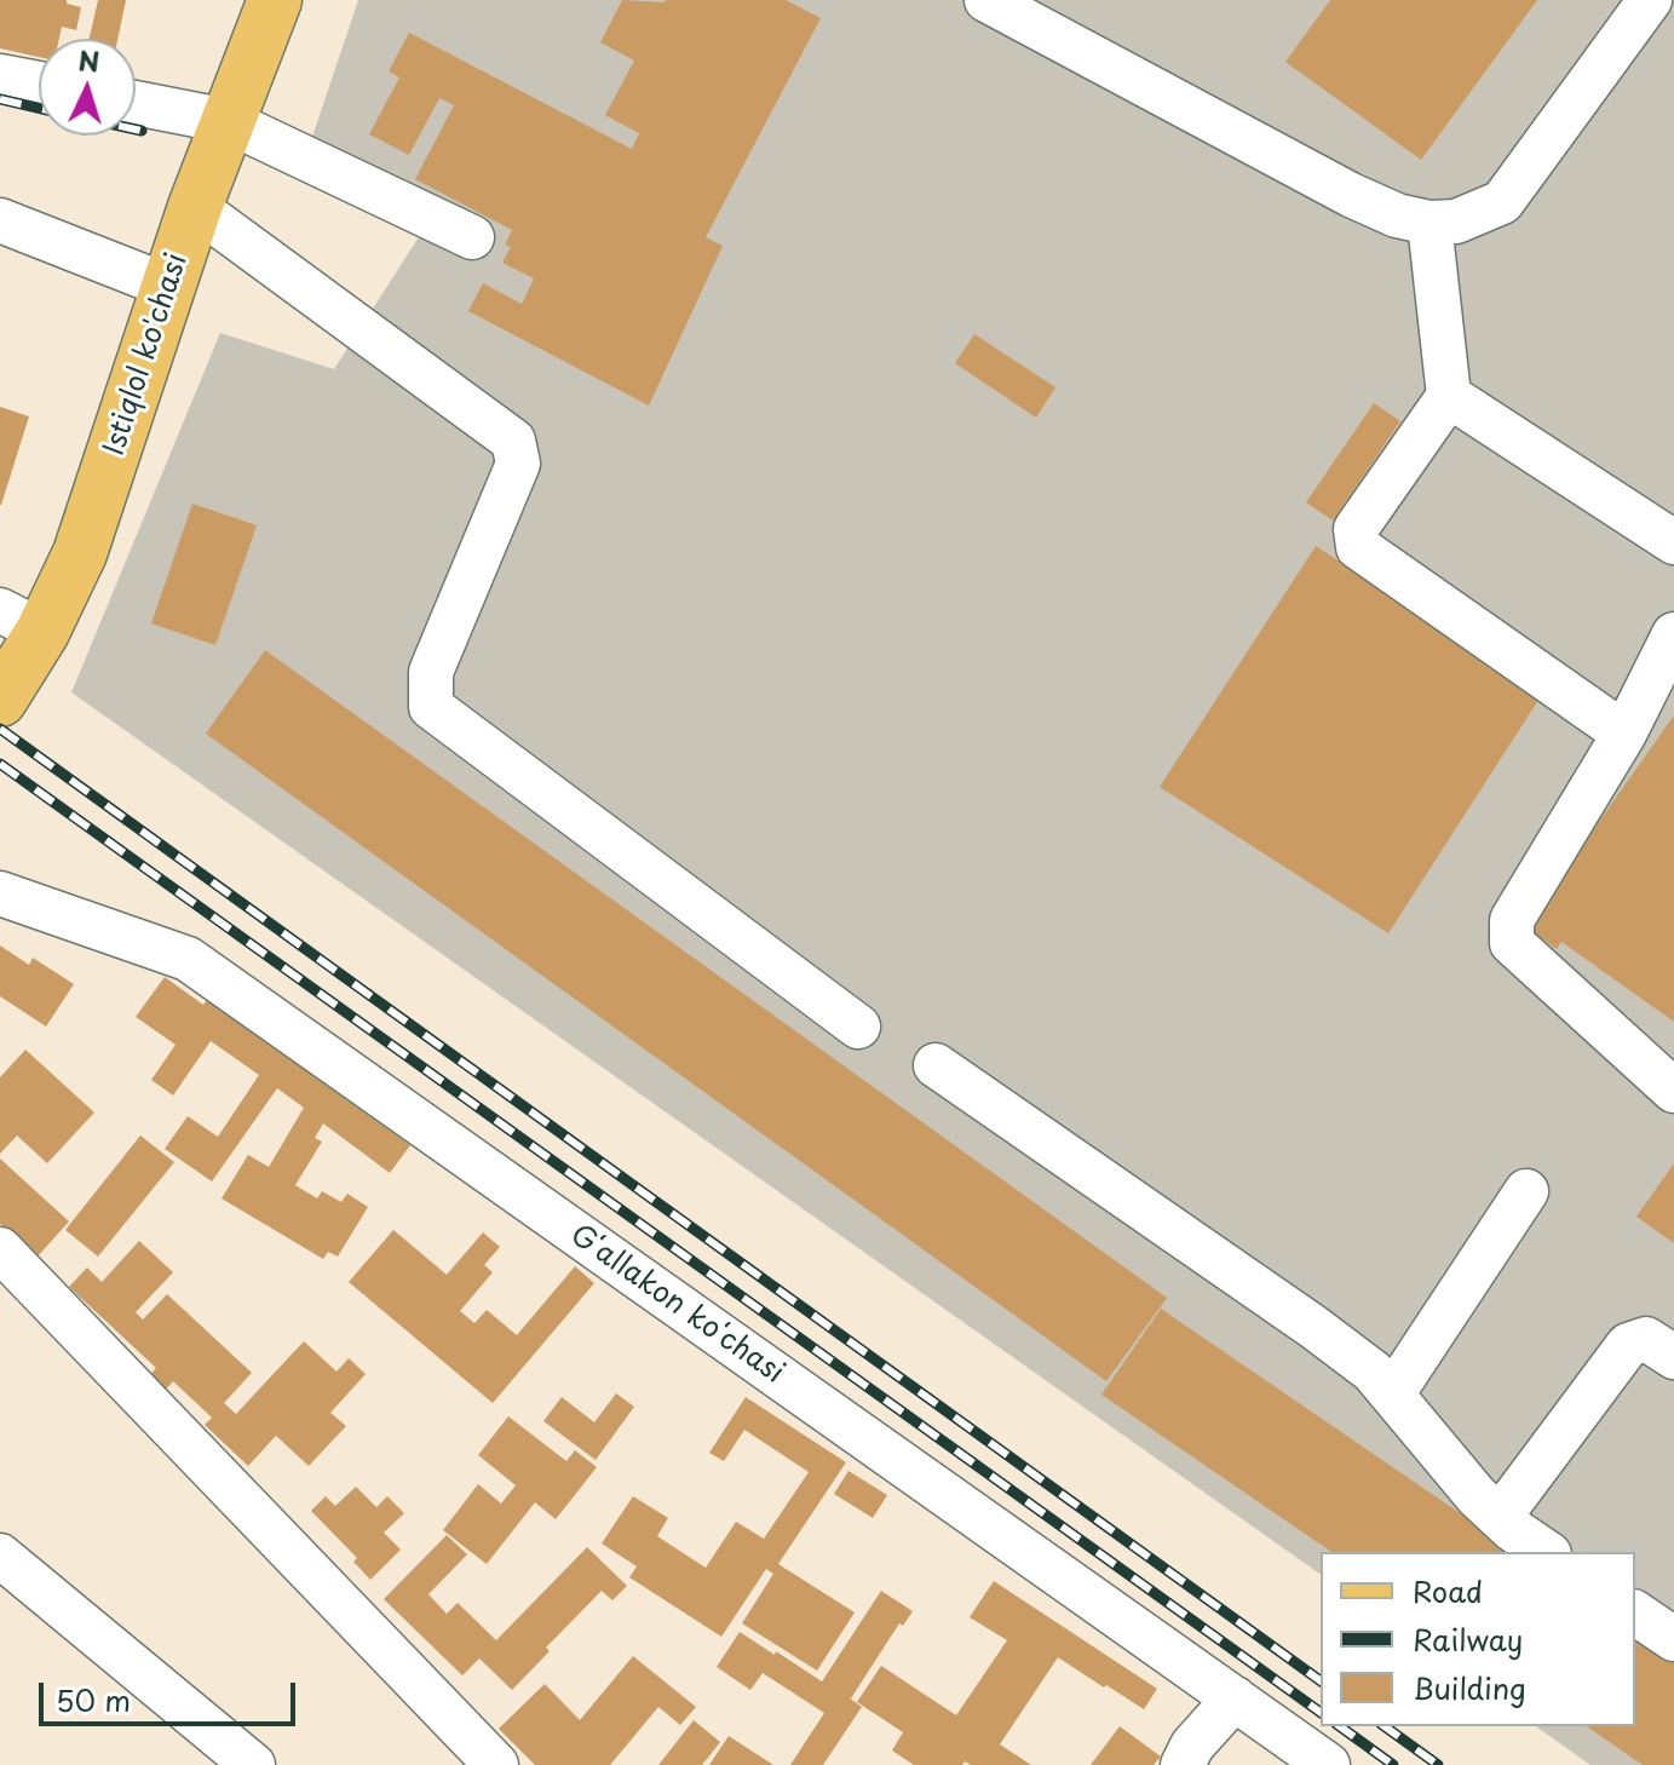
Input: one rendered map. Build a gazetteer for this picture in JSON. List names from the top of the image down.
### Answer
{
  "streets": {
    "main road": ["Istiqlol ko'chasi"],
    "street": ["Gʻallakon koʻchasi"]
  },
  "legend": ["Road", "Railway", "Building"],
  "scale_bar": "50 m",
  "north": "top"
}
